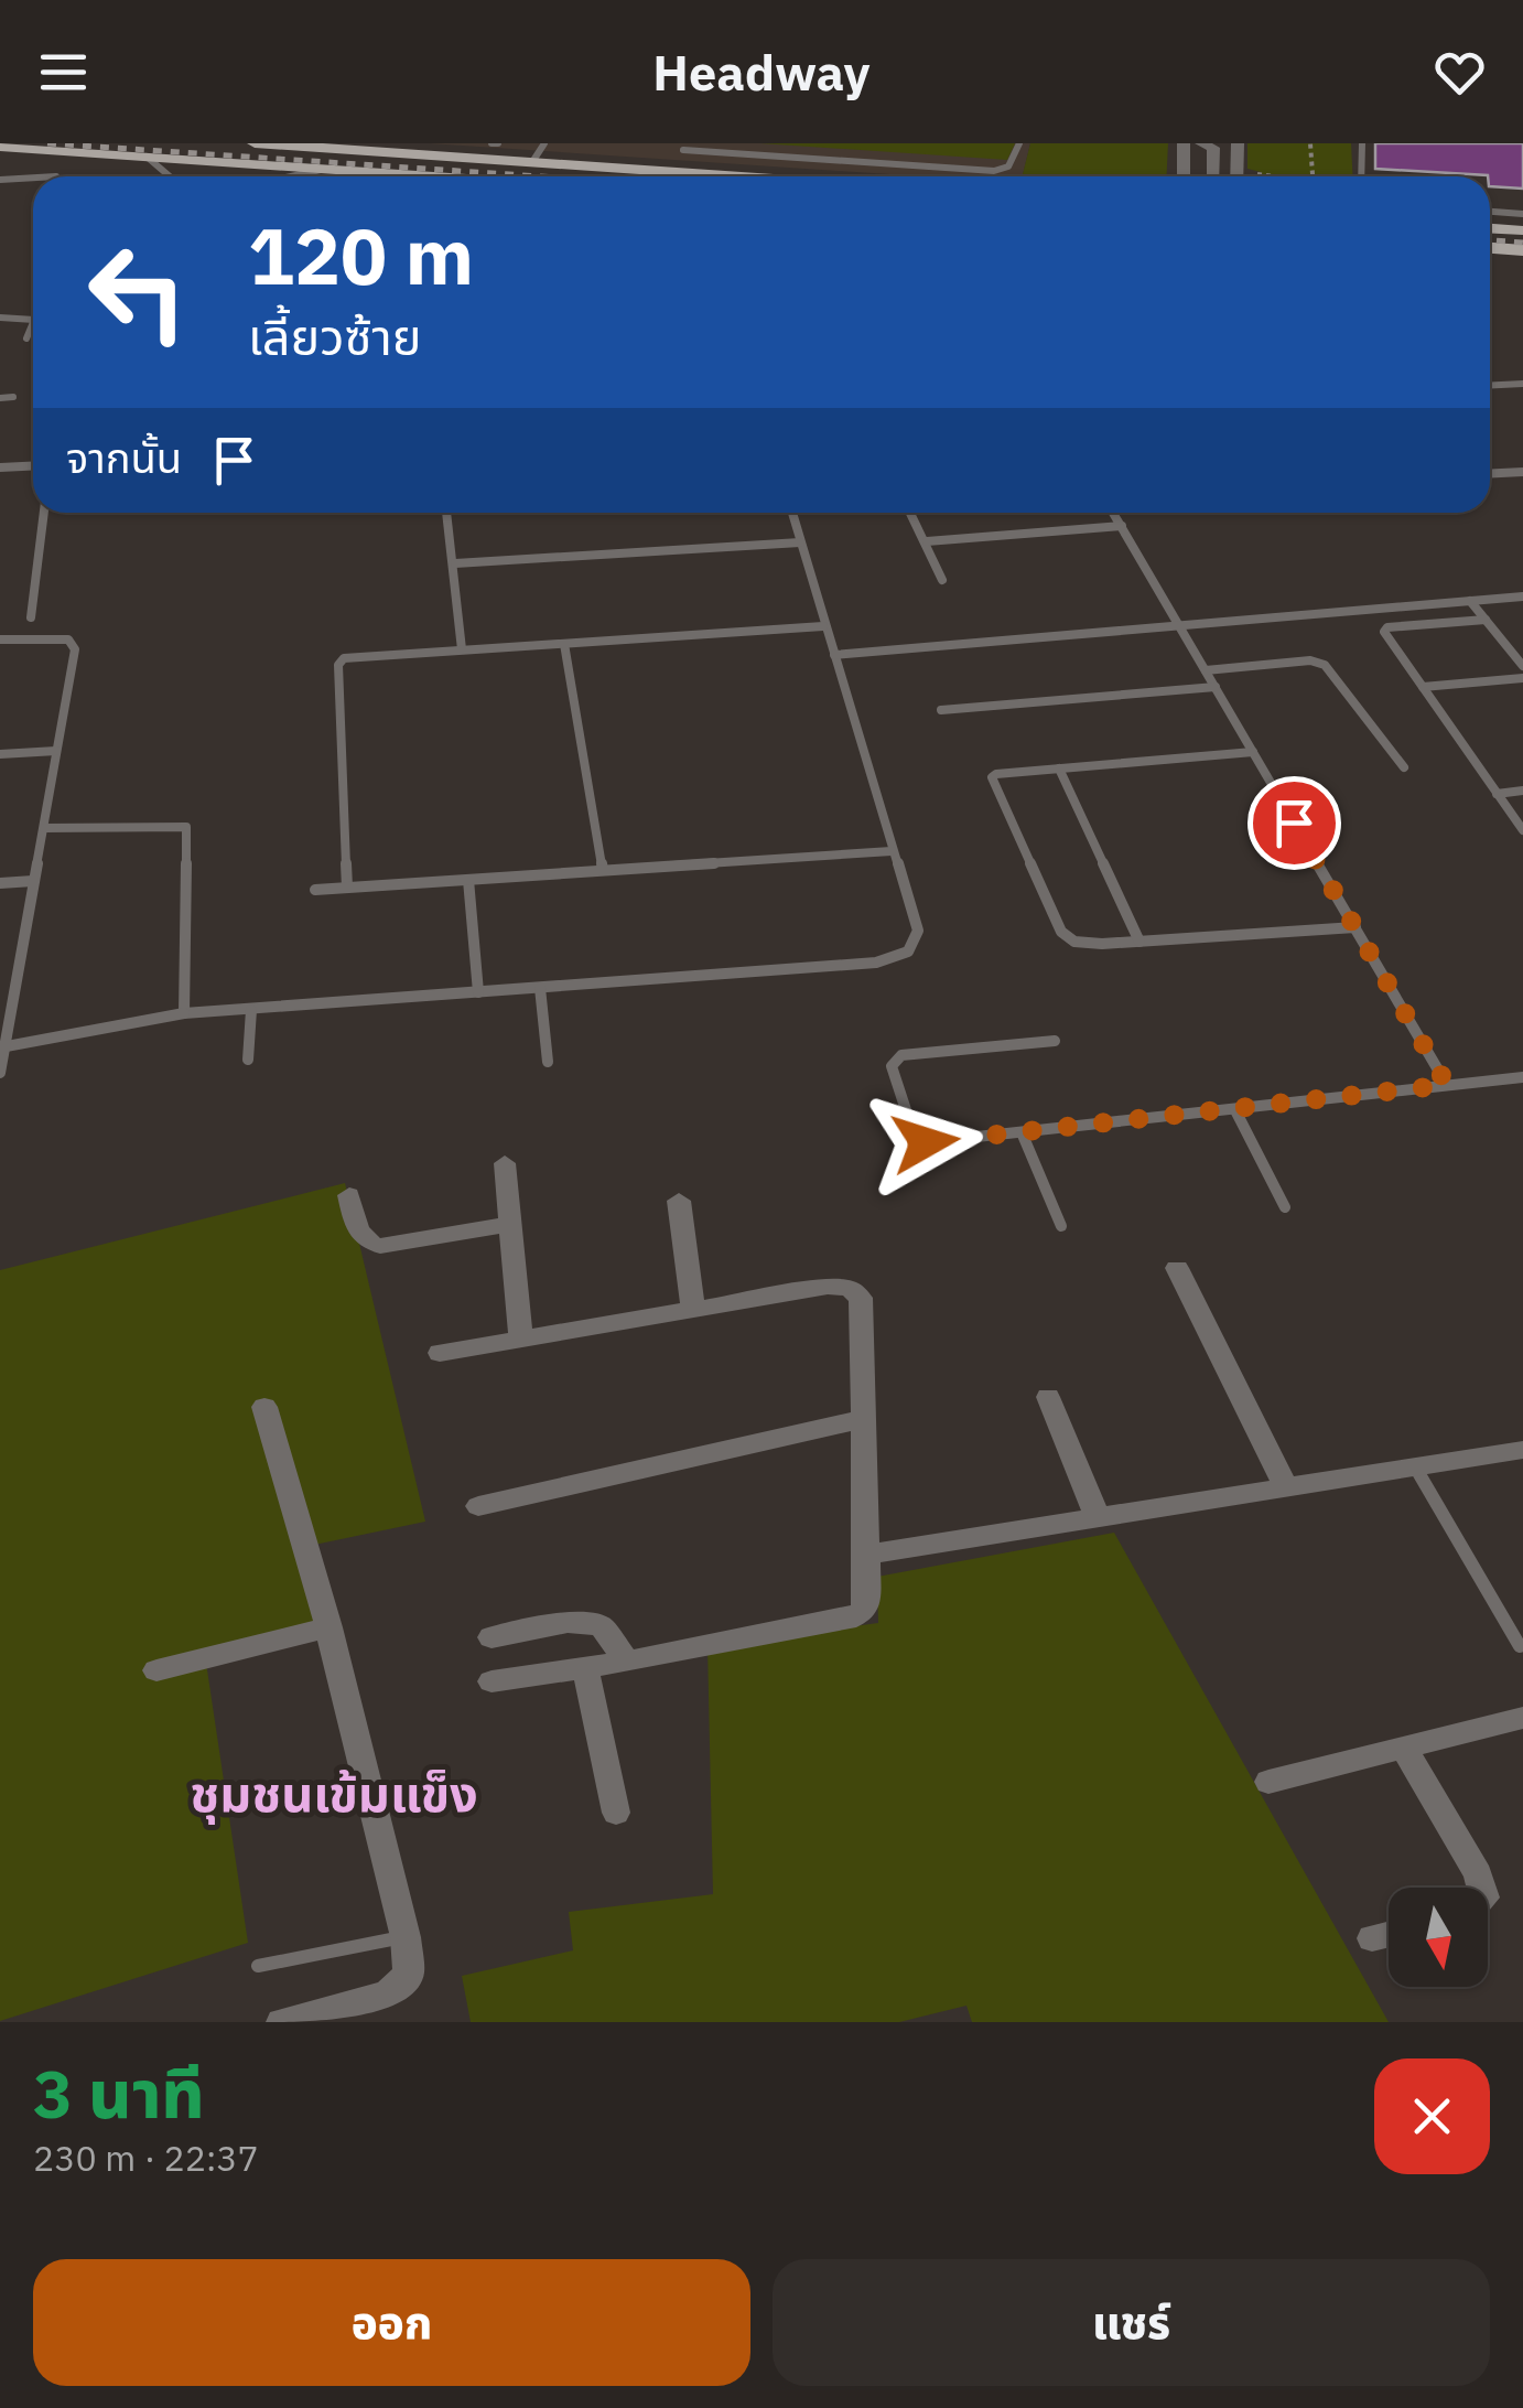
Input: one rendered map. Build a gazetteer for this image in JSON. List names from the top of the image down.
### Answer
{
  "districts": ["ชุมชนเข้มแข็ง"],
  "north": "bottom",
  "page": {
    "header": "Headway",
    "turn": ["120 m", "เลี้ยวซ้าย"],
    "then": "จากนั้น",
    "heading": ["3 นาที", "230 m · 22:37"],
    "buttons": ["ออก", "แชร์"]
  }
}
